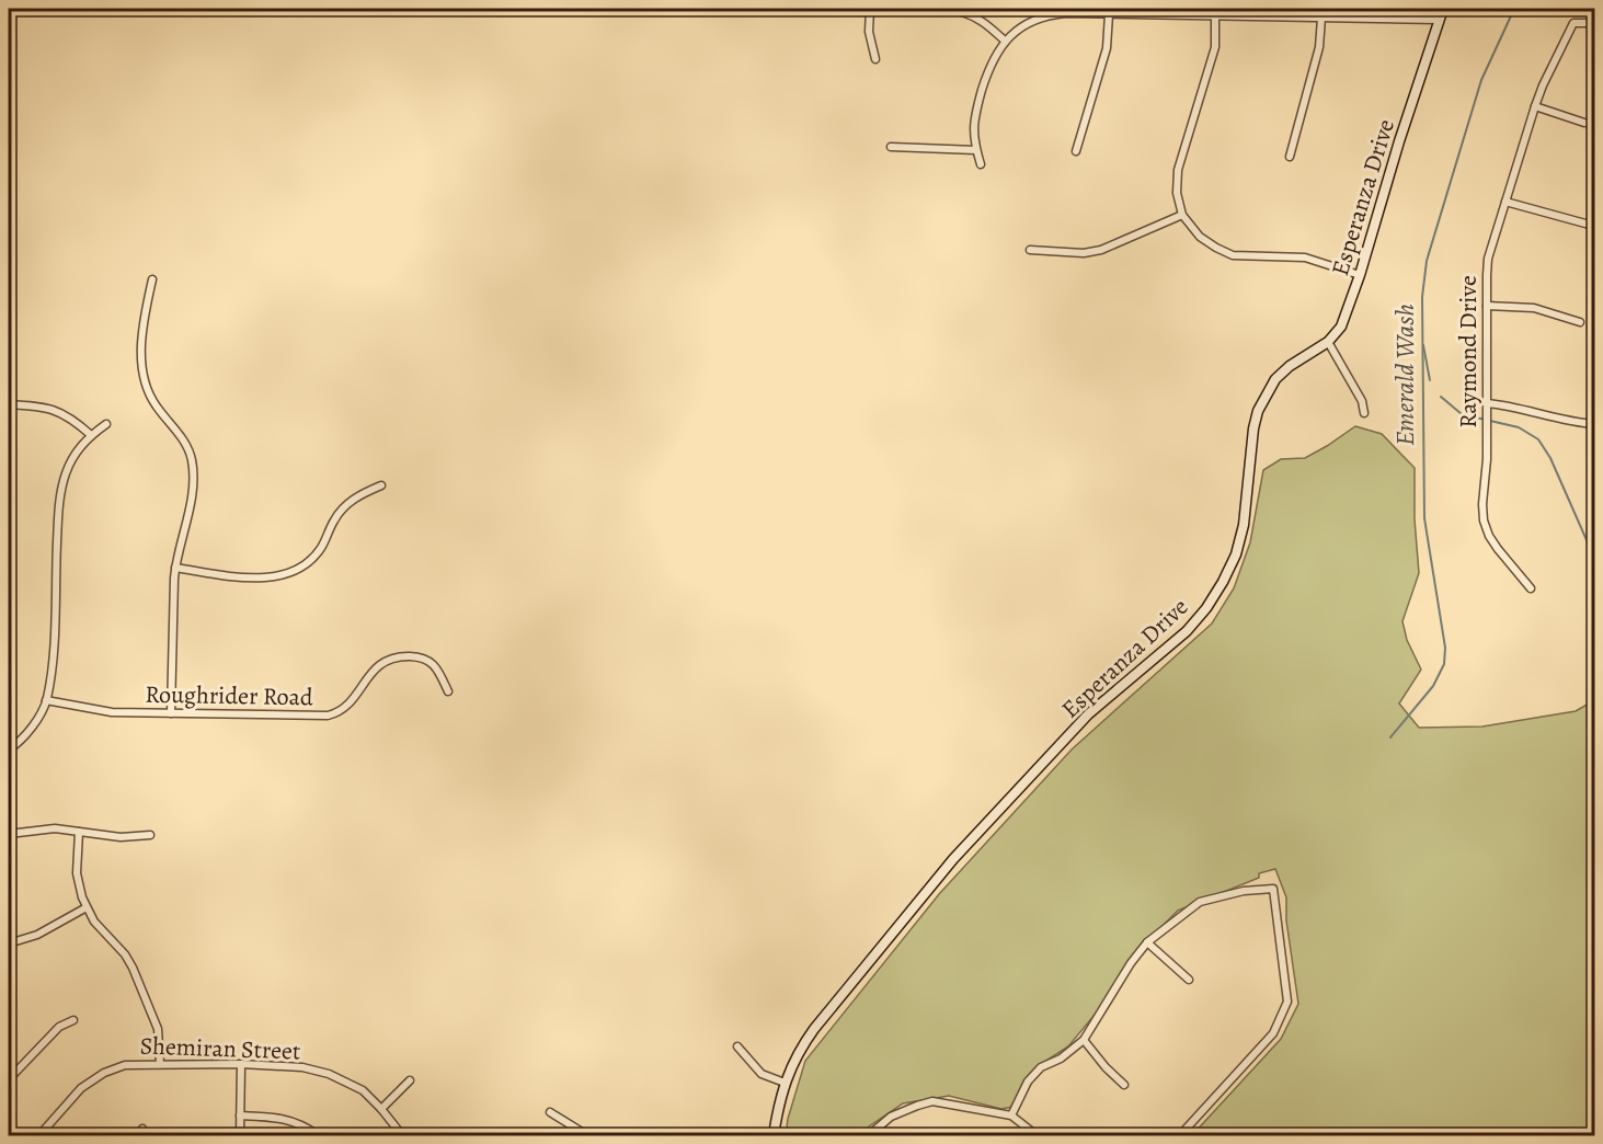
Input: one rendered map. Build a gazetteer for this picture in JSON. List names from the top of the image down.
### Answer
{
  "streets": {
    "main road": ["Esperanza Drive"],
    "street": ["Raymond Drive", "Roughrider Road", "Shemiran Street"]
  },
  "water": ["Emerald Wash"]
}
